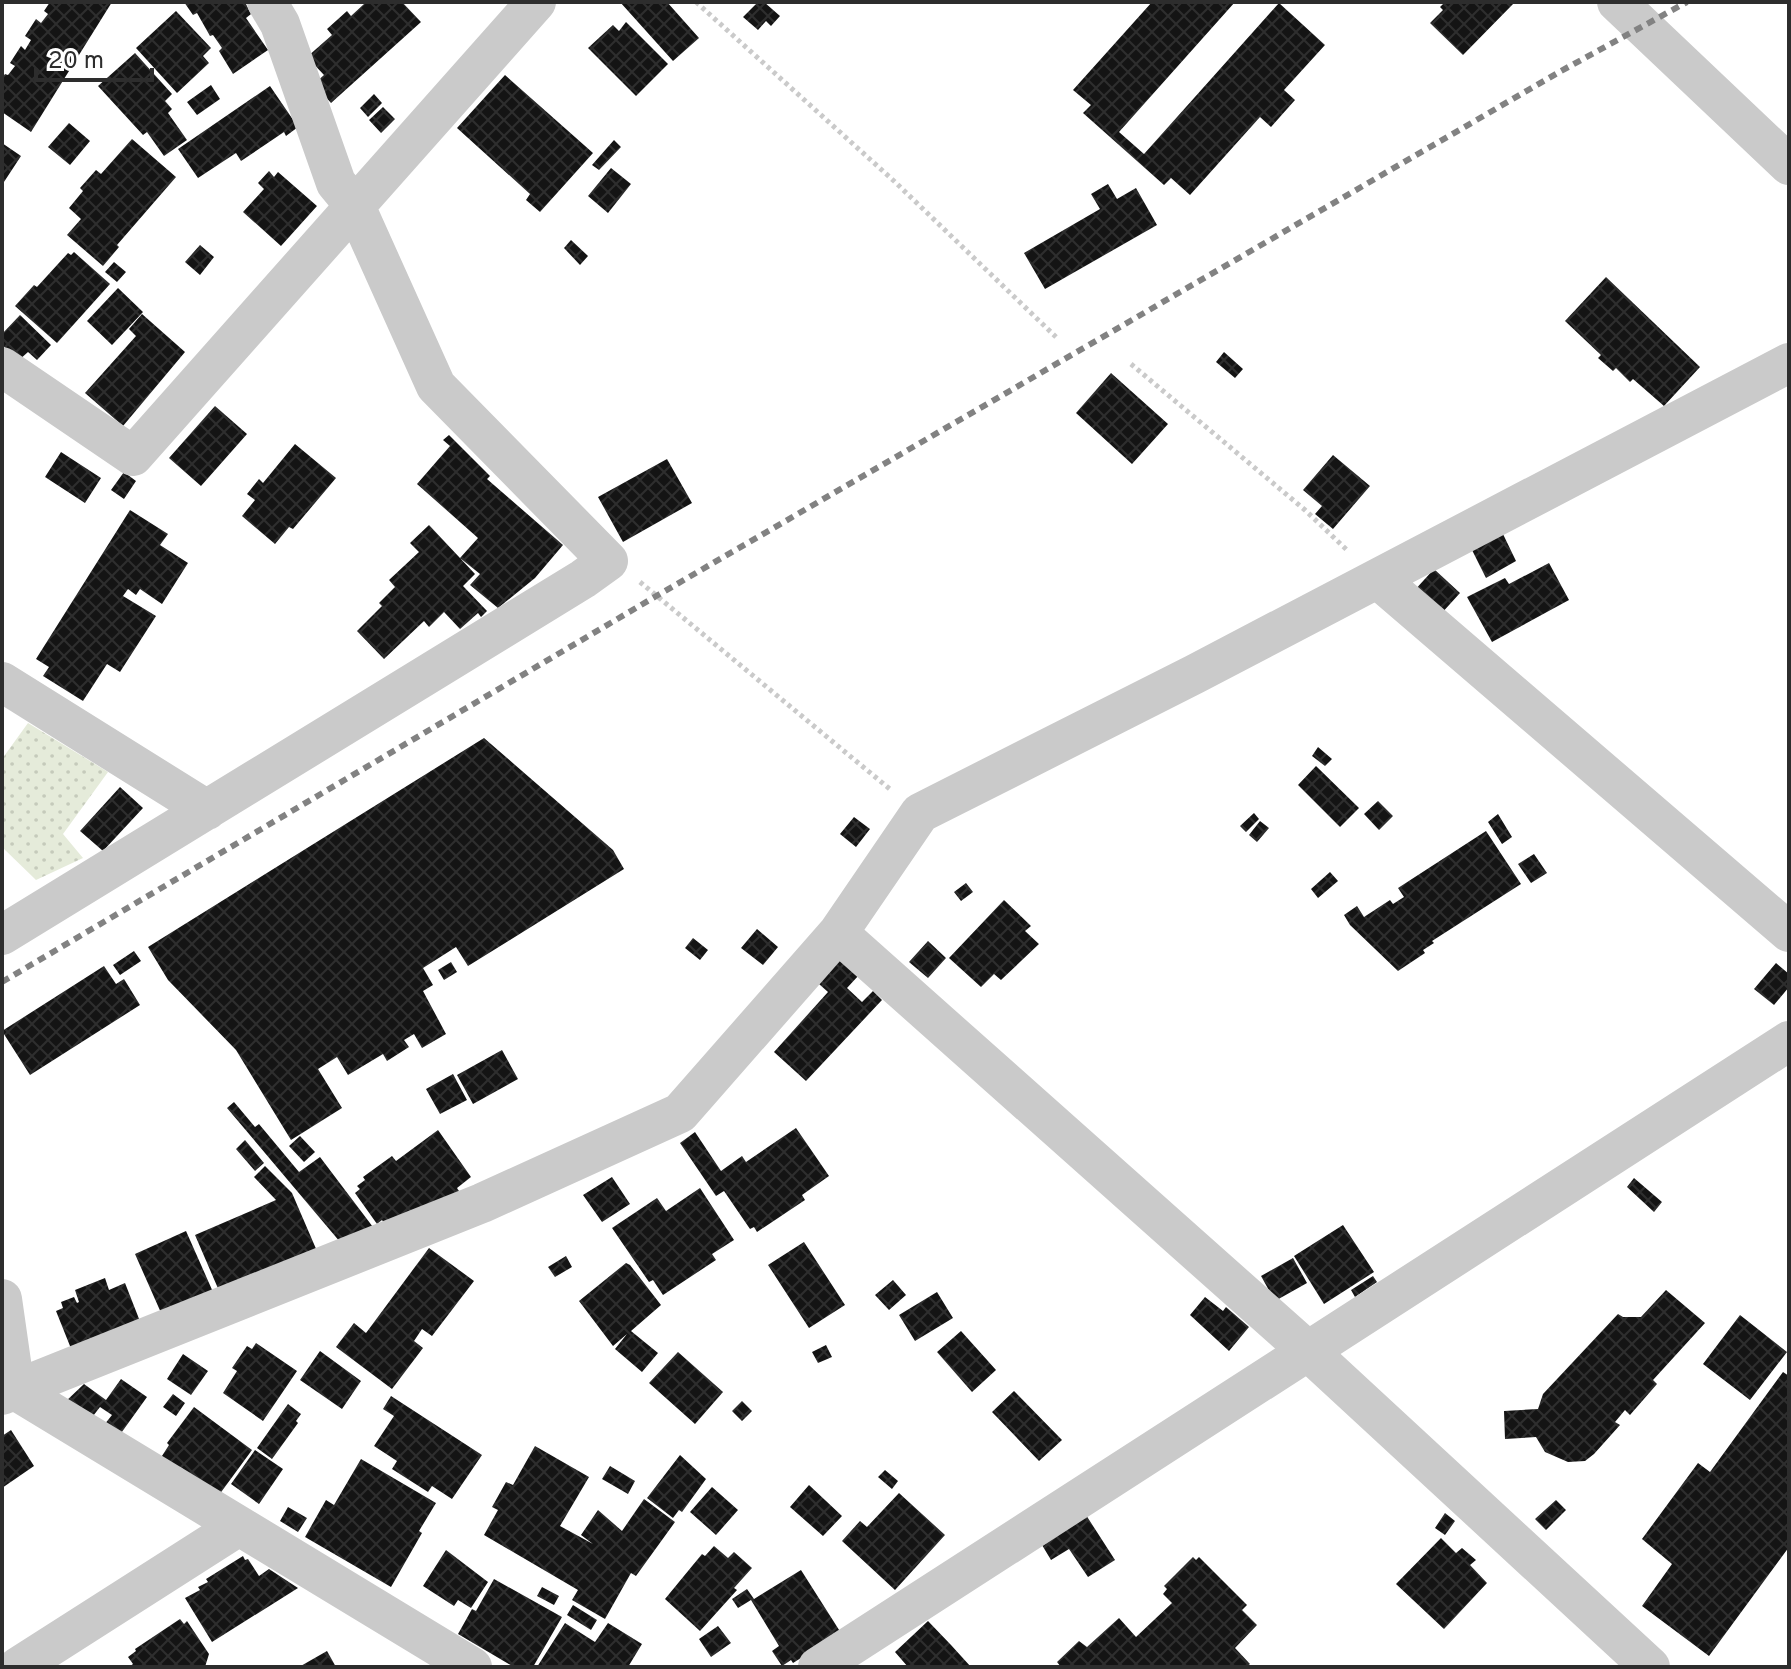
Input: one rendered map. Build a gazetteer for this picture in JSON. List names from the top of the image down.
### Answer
{
  "scale_bar": "20 m"
}
